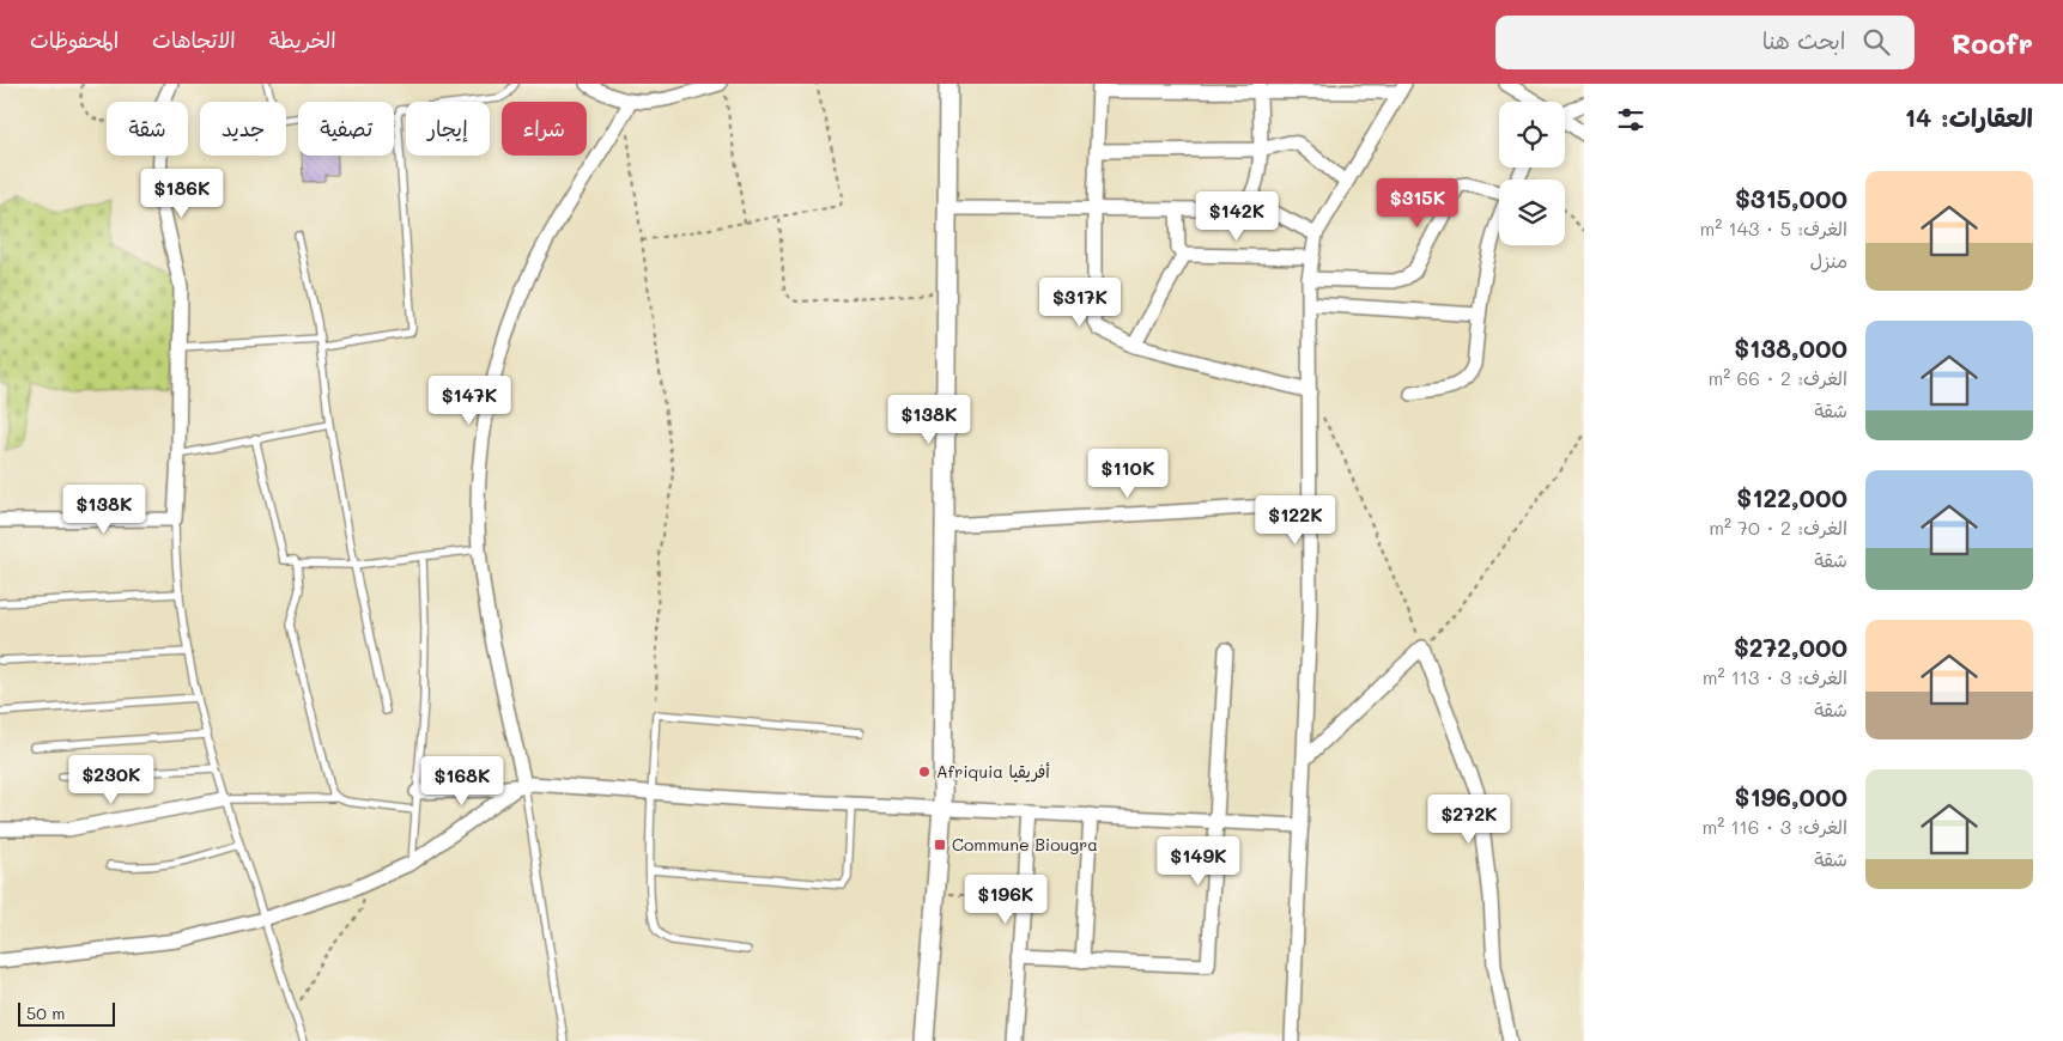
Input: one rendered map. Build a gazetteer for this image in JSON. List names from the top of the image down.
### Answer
{
  "places": {
    "other": ["Afriquia أفريقيا"],
    "transit": ["Commune Biougra"]
  },
  "scale_bar": "50 m",
  "page": {
    "header": "Roofr",
    "search": "ابحث هنا",
    "nav": ["الخريطة", "الاتجاهات", "المحفوظات"],
    "heading": "العقارات: 14",
    "chip": [
      "شراء",
      "إيجار",
      "تصفية",
      "جديد",
      "شقة"
    ],
    "list": [
      {
        "name": "$315,000",
        "note": "الغرف: 5 · 143 m² · منزل"
      },
      {
        "name": "$138,000",
        "note": "الغرف: 2 · 66 m² · شقة"
      },
      {
        "name": "$122,000",
        "note": "الغرف: 2 · 70 m² · شقة"
      },
      {
        "name": "$272,000",
        "note": "الغرف: 3 · 113 m² · شقة"
      },
      {
        "name": "$196,000",
        "note": "الغرف: 3 · 116 m² · شقة"
      }
    ],
    "price": [
      "$186K",
      "$315K",
      "$142K",
      "$317K",
      "$147K",
      "$138K",
      "$110K",
      "$138K",
      "$122K",
      "$230K",
      "$168K",
      "$272K",
      "$149K",
      "$196K"
    ],
    "scale": "50 m"
  }
}
